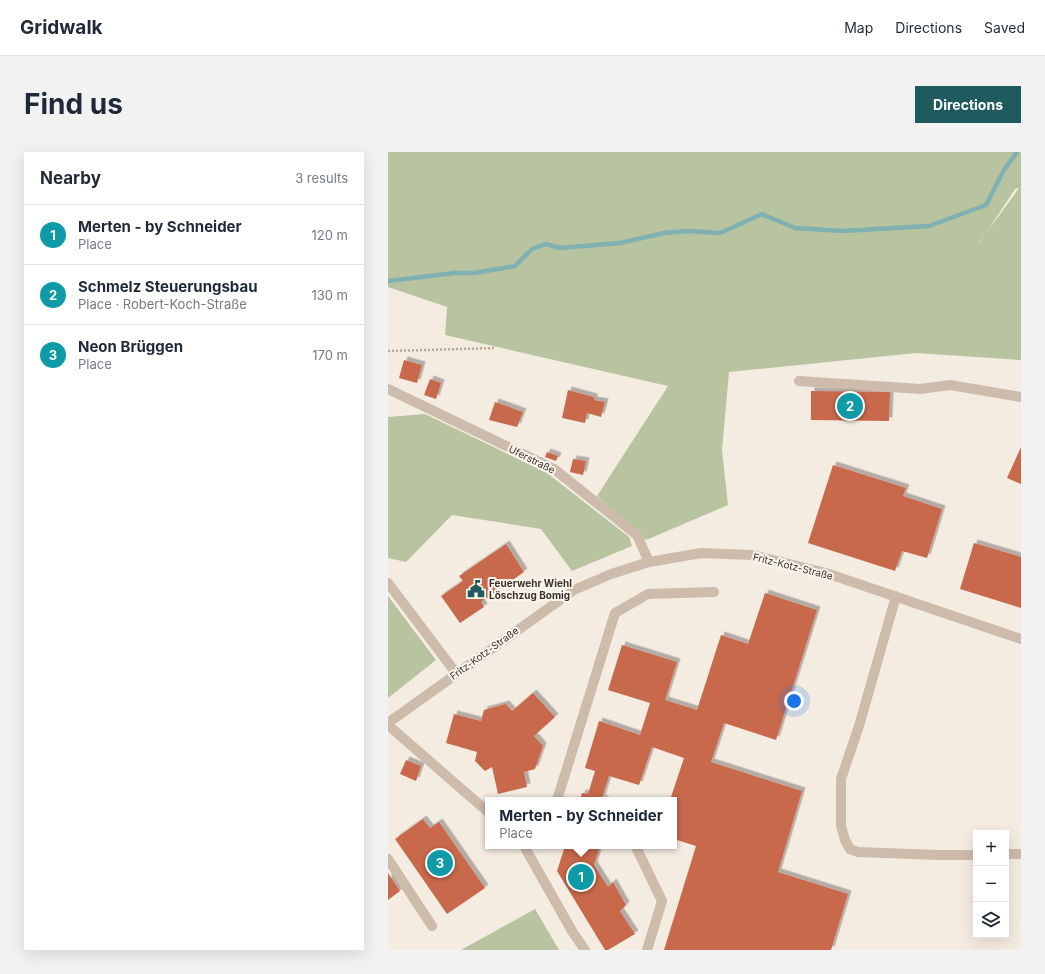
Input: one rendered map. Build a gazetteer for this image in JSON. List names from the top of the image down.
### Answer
{
  "streets": {
    "street": ["Uferstraße", "Fritz-Kotz-Straße"]
  },
  "crossings": [
    ["Uferstraße", "Fritz-Kotz-Straße"]
  ],
  "places": {
    "public building": ["Feuerwehr Wiehl Löschzug Bomig"]
  },
  "page": {
    "header": "Gridwalk",
    "nav": ["Map", "Directions", "Saved"],
    "buttons": "Directions",
    "title": "Find us",
    "heading": ["Nearby", "3 results"],
    "list": [
      {
        "mark": "1",
        "name": "Merten - by Schneider",
        "note": "Place",
        "value": "120 m"
      },
      {
        "mark": "2",
        "name": "Schmelz Steuerungsbau",
        "note": "Place · Robert-Koch-Straße",
        "value": "130 m"
      },
      {
        "mark": "3",
        "name": "Neon Brüggen",
        "note": "Place",
        "value": "170 m"
      }
    ],
    "pins": ["2", "3", "1"],
    "popup": ["Merten - by Schneider", "Place"],
    "map_buttons": ["+", "−"]
  }
}
